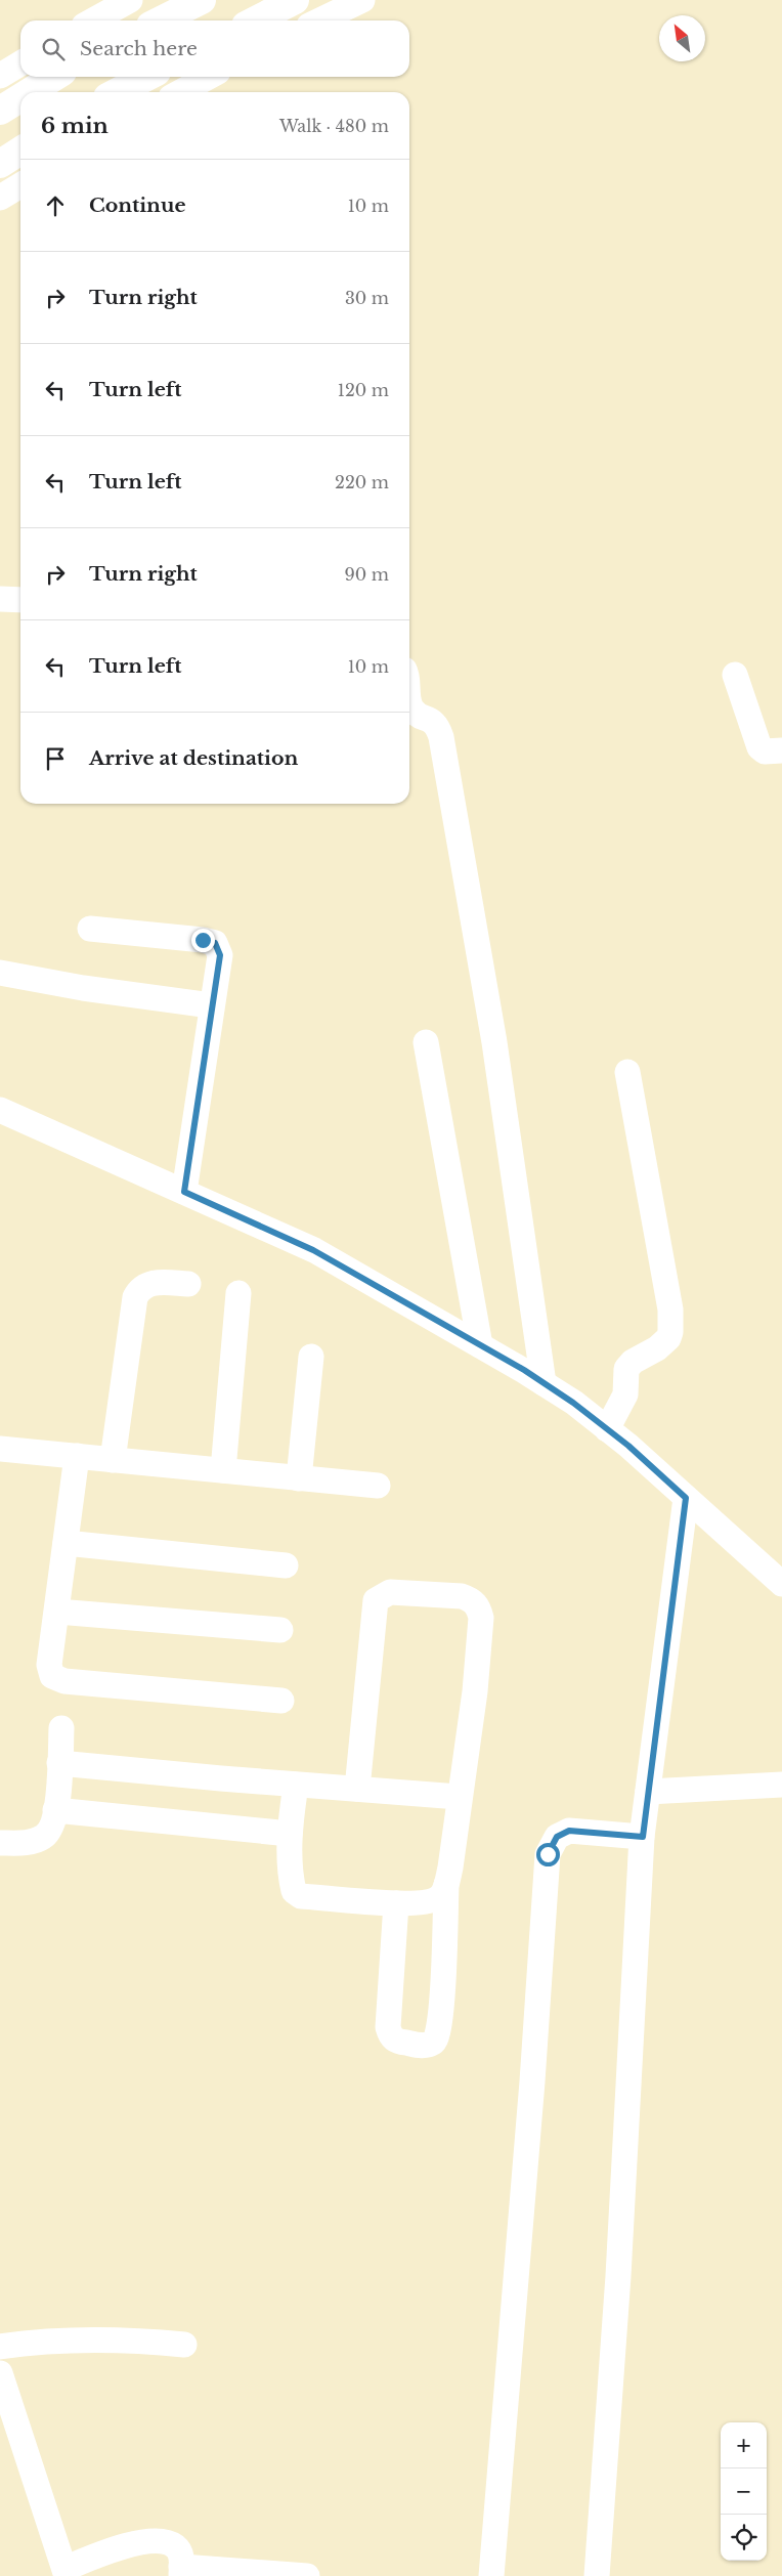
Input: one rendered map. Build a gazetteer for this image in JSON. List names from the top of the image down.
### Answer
{
  "north": "top left",
  "page": {
    "search": "Search here",
    "heading": ["6 min", "Walk · 480 m"],
    "list": [
      ["Continue", "10 m"],
      ["Turn right", "30 m"],
      ["Turn left", "120 m"],
      ["Turn left", "220 m"],
      ["Turn right", "90 m"],
      ["Turn left", "10 m"],
      "Arrive at destination"
    ],
    "map_buttons": ["+", "−"]
  }
}
